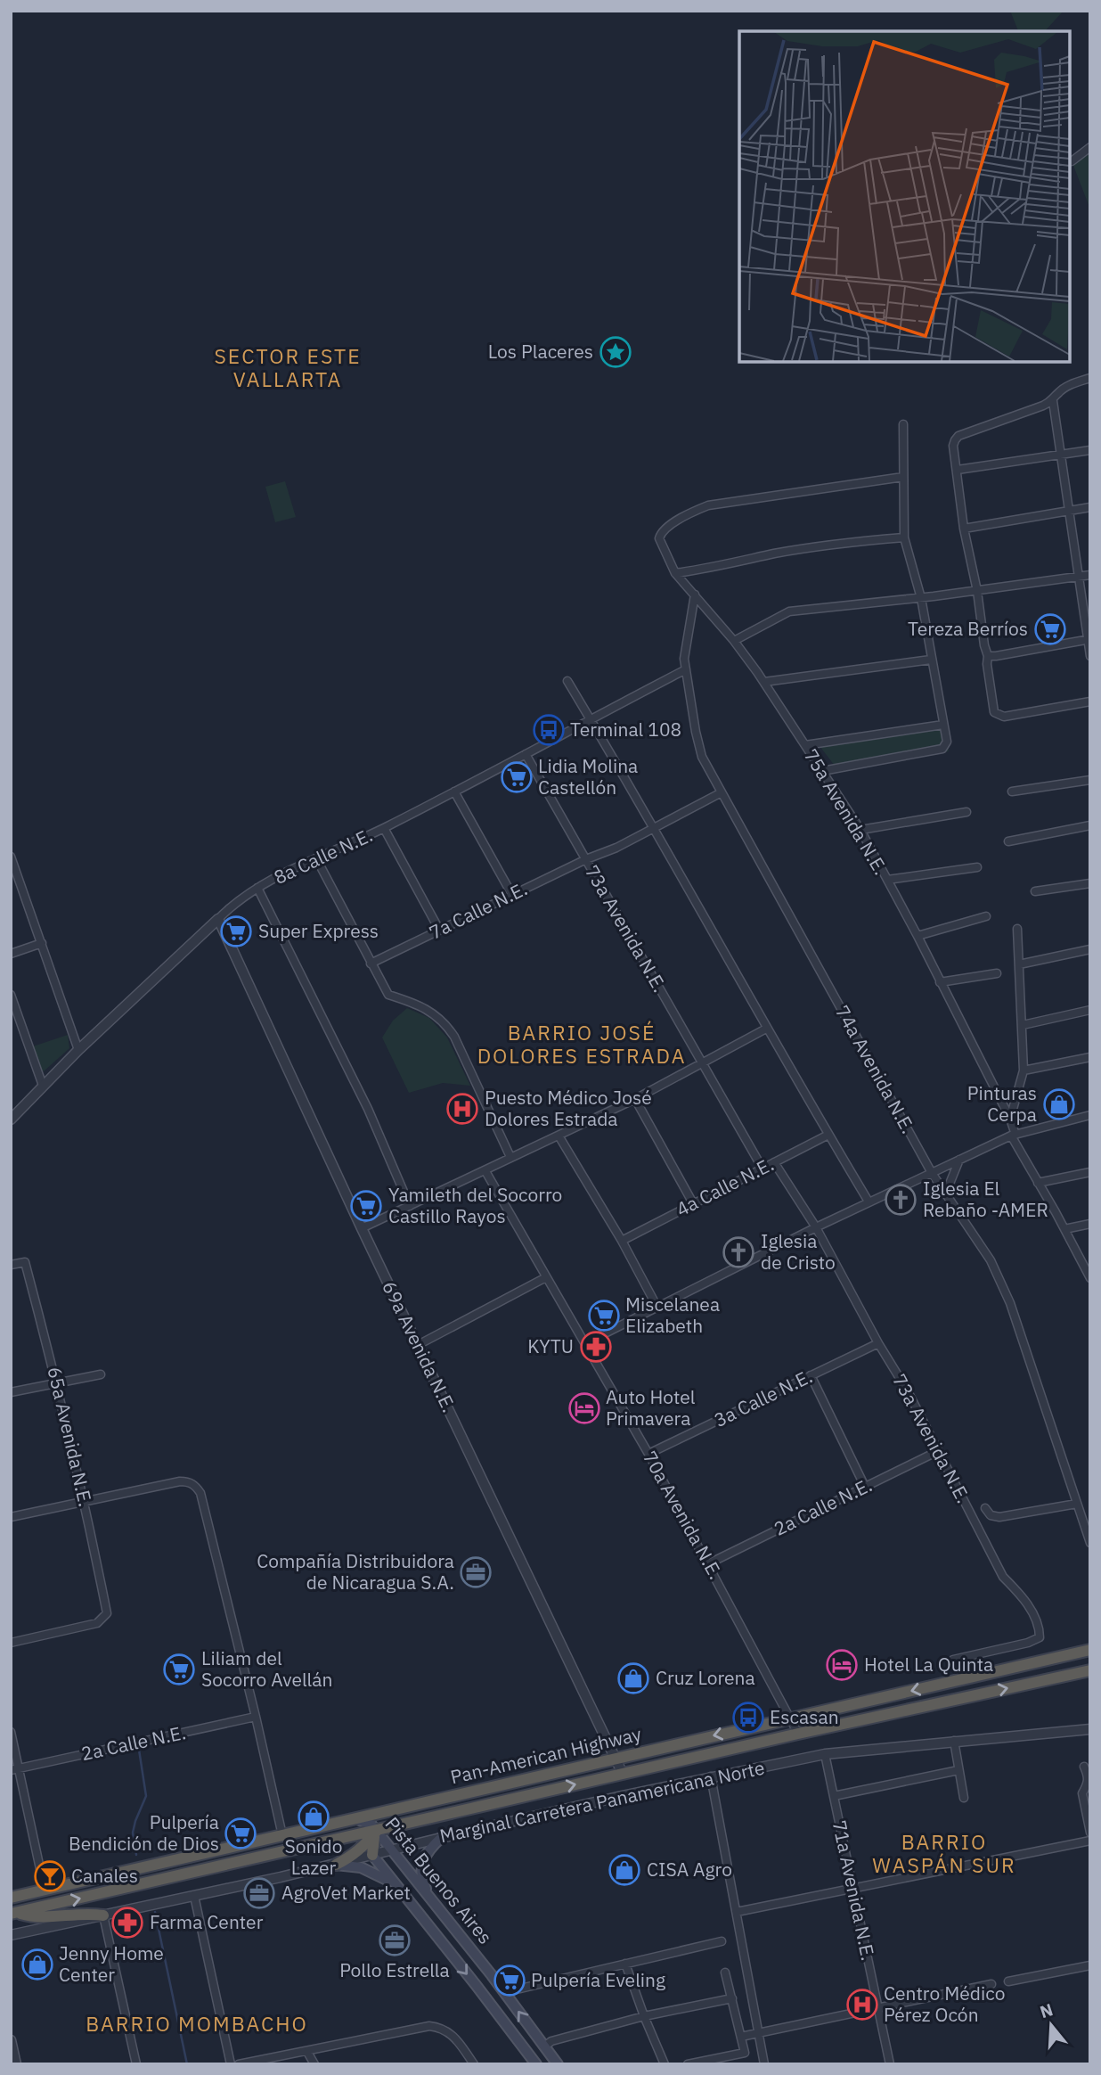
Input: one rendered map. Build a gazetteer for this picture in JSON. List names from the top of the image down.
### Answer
{
  "streets": {
    "highway": ["Pan-American Highway"],
    "main road": ["Pista Buenos Aires"],
    "street": [
      "75a Avenida N.E.",
      "8a Calle N.E.",
      "7a Calle N.E.",
      "73a Avenida N.E.",
      "74a Avenida N.E.",
      "4a Calle N.E.",
      "69a Avenida N.E.",
      "3a Calle N.E.",
      "65a Avenida N.E.",
      "2a Calle N.E.",
      "70a Avenida N.E.",
      "Marginal Carretera Panamericana Norte",
      "71a Avenida N.E."
    ]
  },
  "crossings": [
    ["75a Avenida N.E.", "74a Avenida N.E."],
    ["8a Calle N.E.", "73a Avenida N.E."],
    ["8a Calle N.E.", "74a Avenida N.E."],
    ["8a Calle N.E.", "69a Avenida N.E."],
    ["7a Calle N.E.", "73a Avenida N.E."],
    ["73a Avenida N.E.", "4a Calle N.E."],
    ["73a Avenida N.E.", "3a Calle N.E."],
    ["73a Avenida N.E.", "2a Calle N.E."],
    ["69a Avenida N.E.", "Pan-American Highway"],
    ["3a Calle N.E.", "70a Avenida N.E."],
    ["2a Calle N.E.", "70a Avenida N.E."],
    ["70a Avenida N.E.", "Pan-American Highway"],
    ["Pan-American Highway", "Pista Buenos Aires"],
    ["Marginal Carretera Panamericana Norte", "Pista Buenos Aires"],
    ["Marginal Carretera Panamericana Norte", "71a Avenida N.E."]
  ],
  "districts": [
    "SECTOR ESTE VALLARTA",
    "BARRIO JOSÉ DOLORES ESTRADA",
    "BARRIO WASPÁN SUR",
    "BARRIO MOMBACHO"
  ],
  "places": {
    "place": ["Los Placeres"],
    "supermarket": [
      "Tereza Berríos",
      "Lidia Molina Castellón",
      "Super Express",
      "Yamileth del Socorro Castillo Rayos",
      "Miscelanea Elizabeth",
      "Liliam del Socorro Avellán",
      "Pulpería Bendición de Dios",
      "Pulpería Eveling"
    ],
    "bus stop": ["Terminal 108", "Escasan"],
    "shop": [
      "Pinturas Cerpa",
      "Cruz Lorena",
      "Sonido Lazer",
      "CISA Agro",
      "Jenny Home Center"
    ],
    "hospital": ["Puesto Médico José Dolores Estrada", "Centro Médico Pérez Ocón"],
    "church": ["Iglesia El Rebaño -AMER", "Iglesia de Cristo"],
    "pharmacy": ["KYTU", "Farma Center"],
    "hotel": ["Auto Hotel Primavera", "Hotel La Quinta"],
    "office": ["Compañía Distribuidora de Nicaragua S.A.", "AgroVet Market", "Pollo Estrella"],
    "bar": ["Canales"]
  },
  "north": "top"
}
